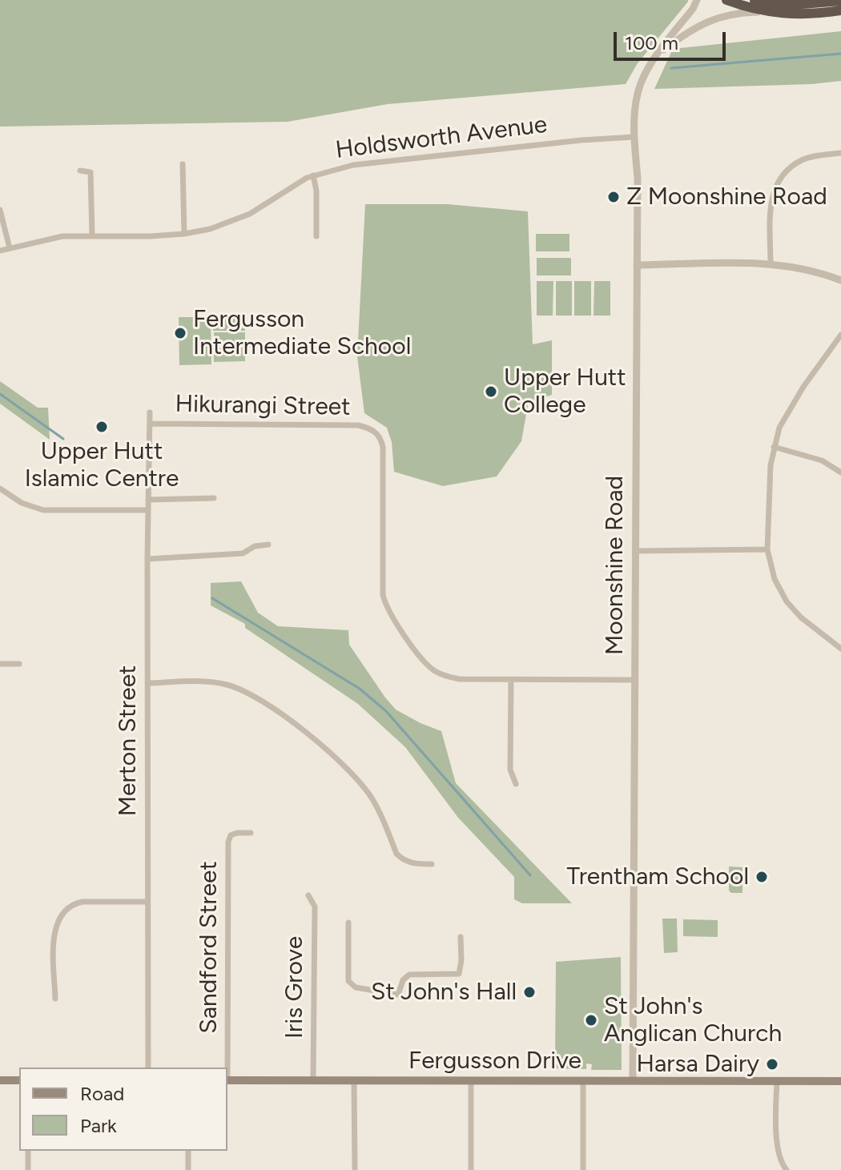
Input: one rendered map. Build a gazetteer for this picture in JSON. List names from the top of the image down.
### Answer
{
  "streets": {
    "main road": ["Fergusson Drive"],
    "street": [
      "Holdsworth Avenue",
      "Hikurangi Street",
      "Moonshine Road",
      "Merton Street",
      "Sandford Street",
      "Iris Grove"
    ]
  },
  "crossings": [
    ["Holdsworth Avenue", "Moonshine Road"],
    ["Hikurangi Street", "Moonshine Road"],
    ["Hikurangi Street", "Merton Street"],
    ["Moonshine Road", "Fergusson Drive"],
    ["Iris Grove", "Fergusson Drive"]
  ],
  "places": [
    "Z Moonshine Road",
    "Fergusson Intermediate School",
    "Upper Hutt College",
    "Upper Hutt Islamic Centre",
    "Trentham School",
    "St John's Hall",
    "St John's Anglican Church",
    "Harsa Dairy"
  ],
  "legend": ["Road", "Park"],
  "scale_bar": "100 m"
}
